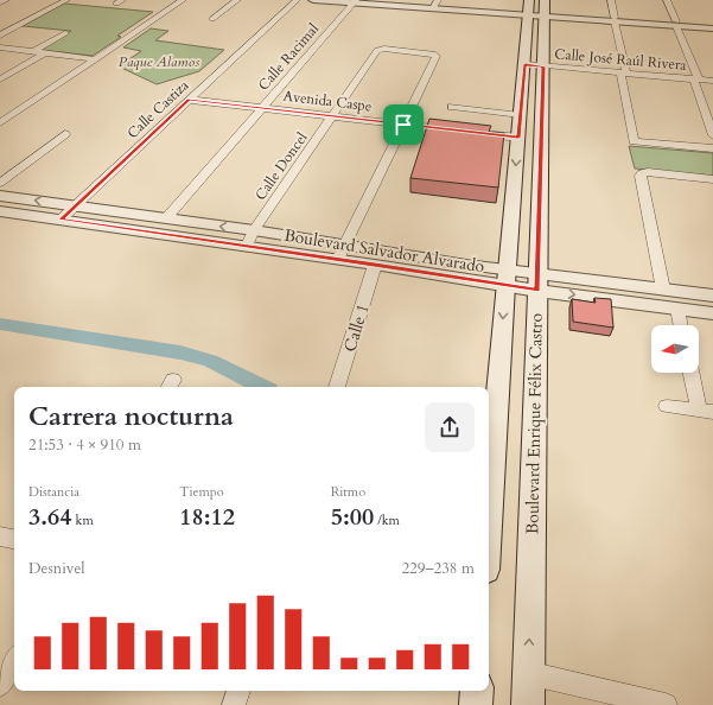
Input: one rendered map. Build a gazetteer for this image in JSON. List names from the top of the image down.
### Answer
{
  "streets": {
    "main road": ["Boulevard Enrique Félix Castro"],
    "street": [
      "Calle Racimal",
      "Calle José Raúl Rivera",
      "Avenida Caspe",
      "Calle Castiza",
      "Calle Doncel",
      "Boulevard Salvador Alvarado",
      "Calle 1"
    ]
  },
  "crossings": [
    ["Calle Racimal", "Avenida Caspe"],
    ["Calle Racimal", "Boulevard Salvador Alvarado"],
    ["Calle José Raúl Rivera", "Boulevard Enrique Félix Castro"],
    ["Avenida Caspe", "Calle Castiza"],
    ["Avenida Caspe", "Calle Doncel"],
    ["Calle Castiza", "Boulevard Salvador Alvarado"],
    ["Calle Doncel", "Boulevard Salvador Alvarado"],
    ["Boulevard Salvador Alvarado", "Calle 1"],
    ["Boulevard Salvador Alvarado", "Boulevard Enrique Félix Castro"]
  ],
  "parks": ["Paque Alamos"],
  "north": "left",
  "page": {
    "heading": ["Carrera nocturna", "21:53 · 4 × 910 m"],
    "stats": [
      ["Distancia", "3.64 km"],
      ["Tiempo", "18:12"],
      ["Ritmo", "5:00 /km"]
    ],
    "chart": ["Desnivel", "229–238 m"]
  }
}
